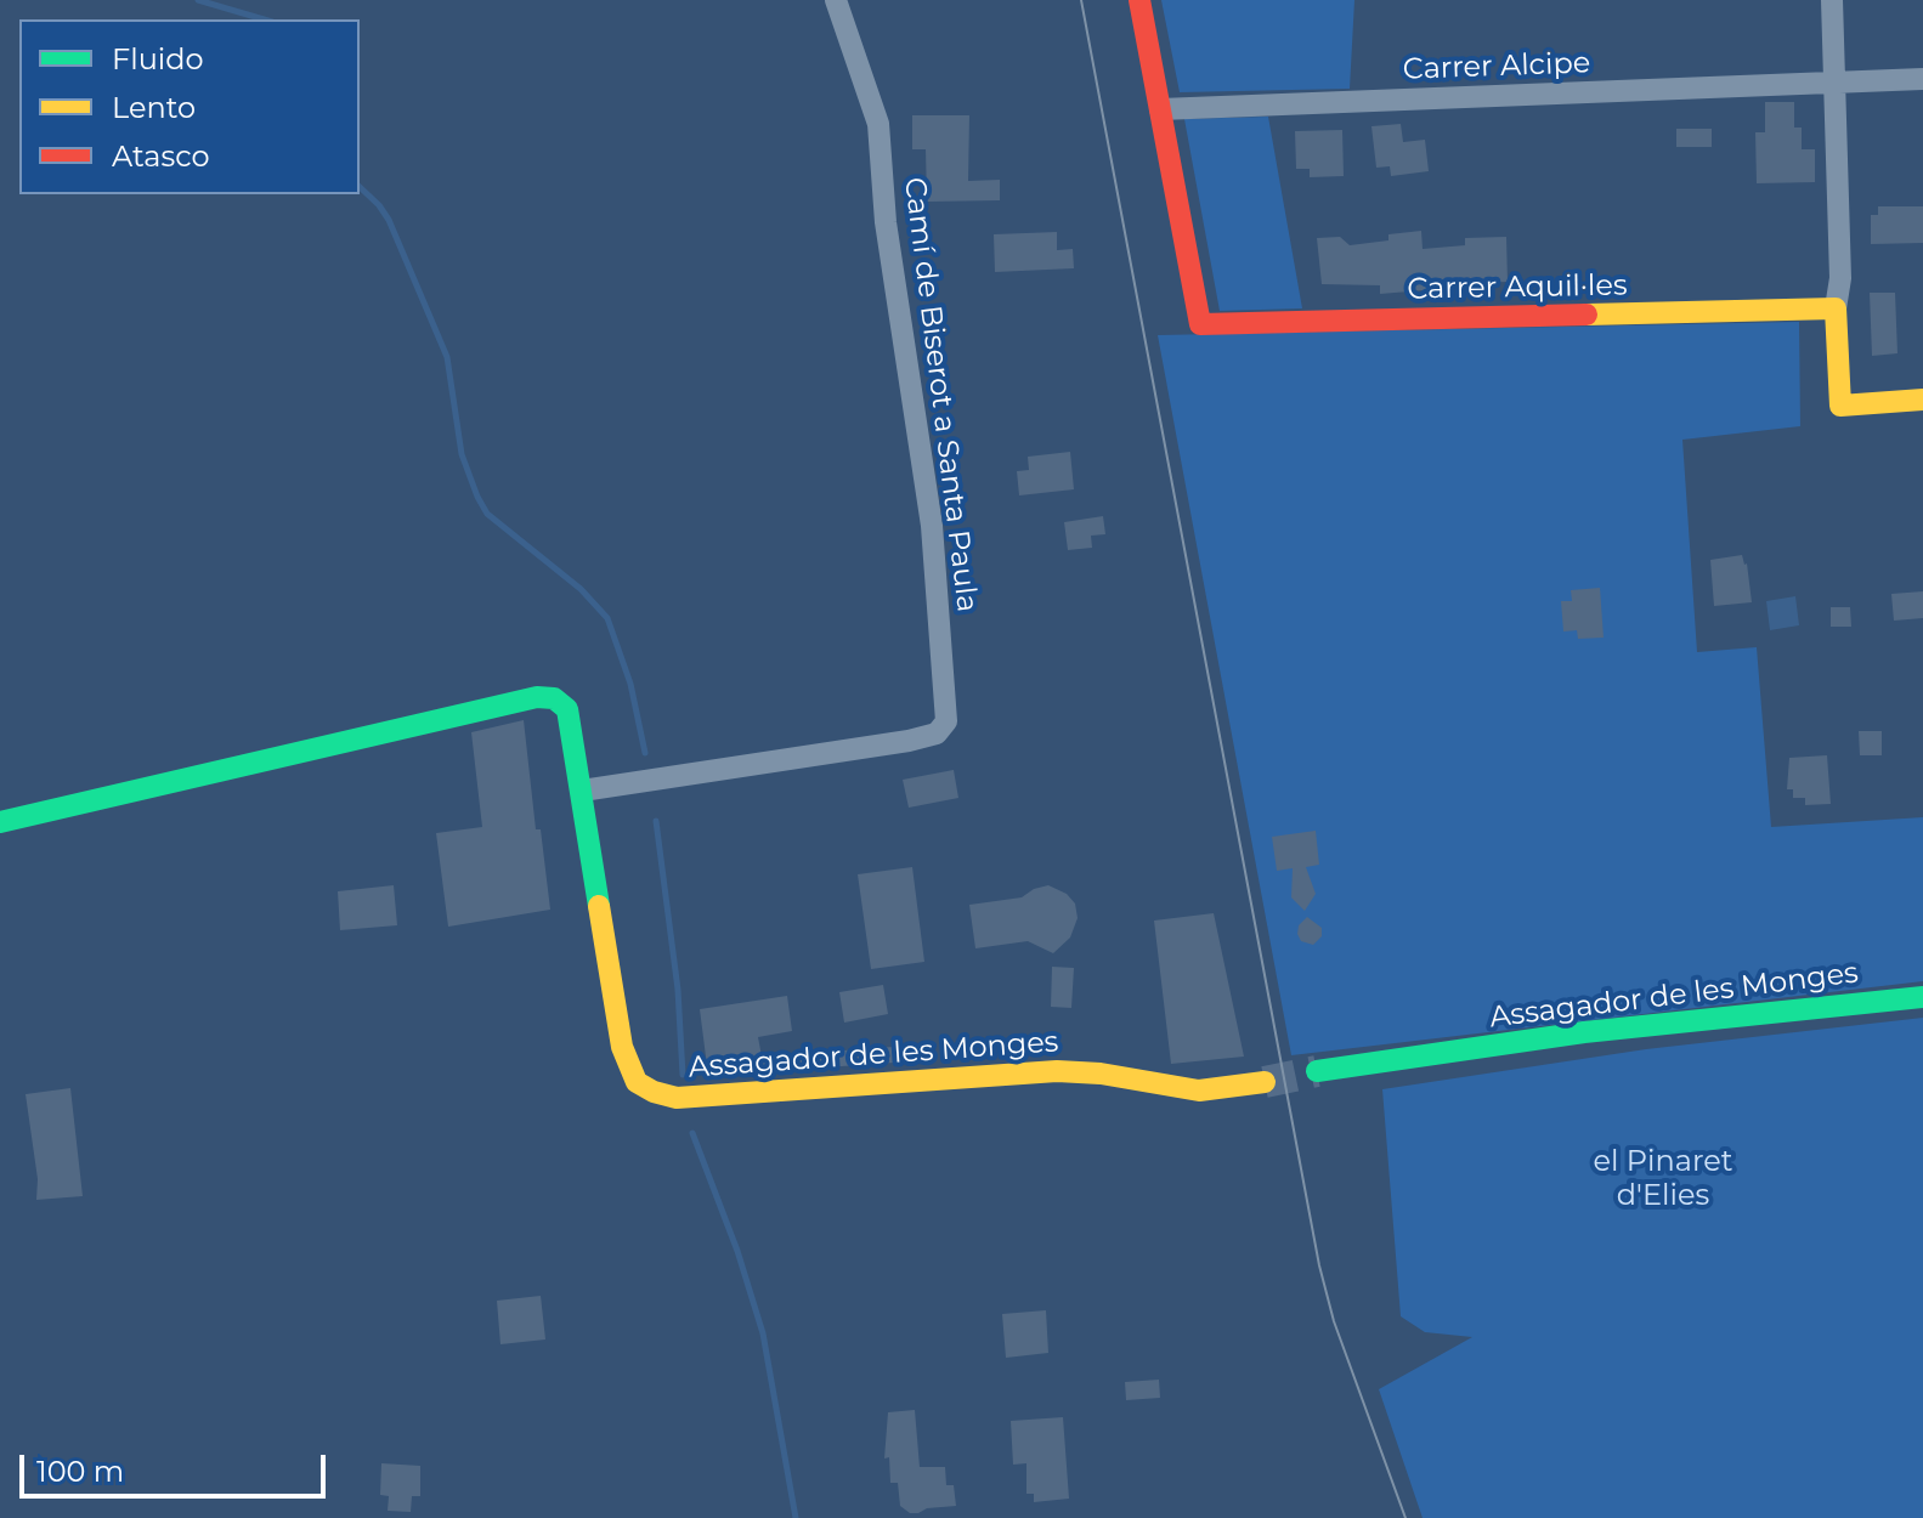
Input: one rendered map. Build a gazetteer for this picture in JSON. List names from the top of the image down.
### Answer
{
  "streets": {
    "street": [
      "Carrer Alcipe",
      "Carrer Aquil·les",
      "Camí de Biserot a Santa Paula",
      "Assagador de les Monges"
    ]
  },
  "crossings": [
    ["Carrer Alcipe", "Carrer Aquil·les"],
    ["Camí de Biserot a Santa Paula", "Assagador de les Monges"]
  ],
  "parks": ["el Pinaret d'Elies"],
  "legend": ["Fluido", "Lento", "Atasco"],
  "scale_bar": "100 m"
}
